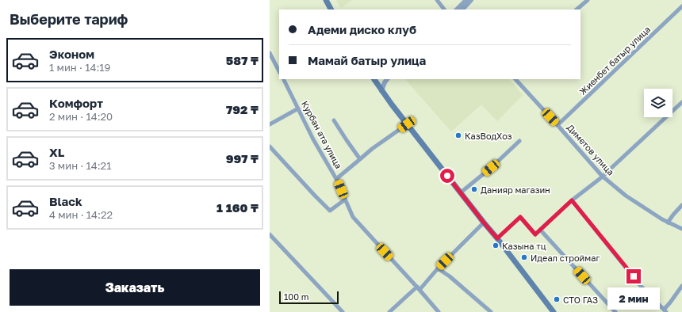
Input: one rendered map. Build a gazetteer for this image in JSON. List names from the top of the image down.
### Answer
{
  "streets": {
    "street": ["Жиенбет батыр улица", "Курбан ата улица", "Диметов улица"]
  },
  "crossings": [
    ["Жиенбет батыр улица", "Диметов улица"]
  ],
  "places": [
    "КазВодХоз",
    "Данияр магазин",
    "Казына тц",
    "Идеал строймаг",
    "СТО ГАЗ"
  ],
  "scale_bar": "100 m",
  "page": {
    "heading": "Выберите тариф",
    "banner": ["Адеми диско клуб", "Мамай батыр улица"],
    "list": [
      {
        "name": "Эконом",
        "note": "1 мин · 14:19",
        "value": "587 ₸"
      },
      {
        "name": "Комфорт",
        "note": "2 мин · 14:20",
        "value": "792 ₸"
      },
      {
        "name": "XL",
        "note": "3 мин · 14:21",
        "value": "997 ₸"
      },
      {
        "name": "Black",
        "note": "4 мин · 14:22",
        "value": "1 160 ₸"
      }
    ],
    "buttons": "Заказать",
    "bubble": "2 мин",
    "scale": "100 m"
  }
}
